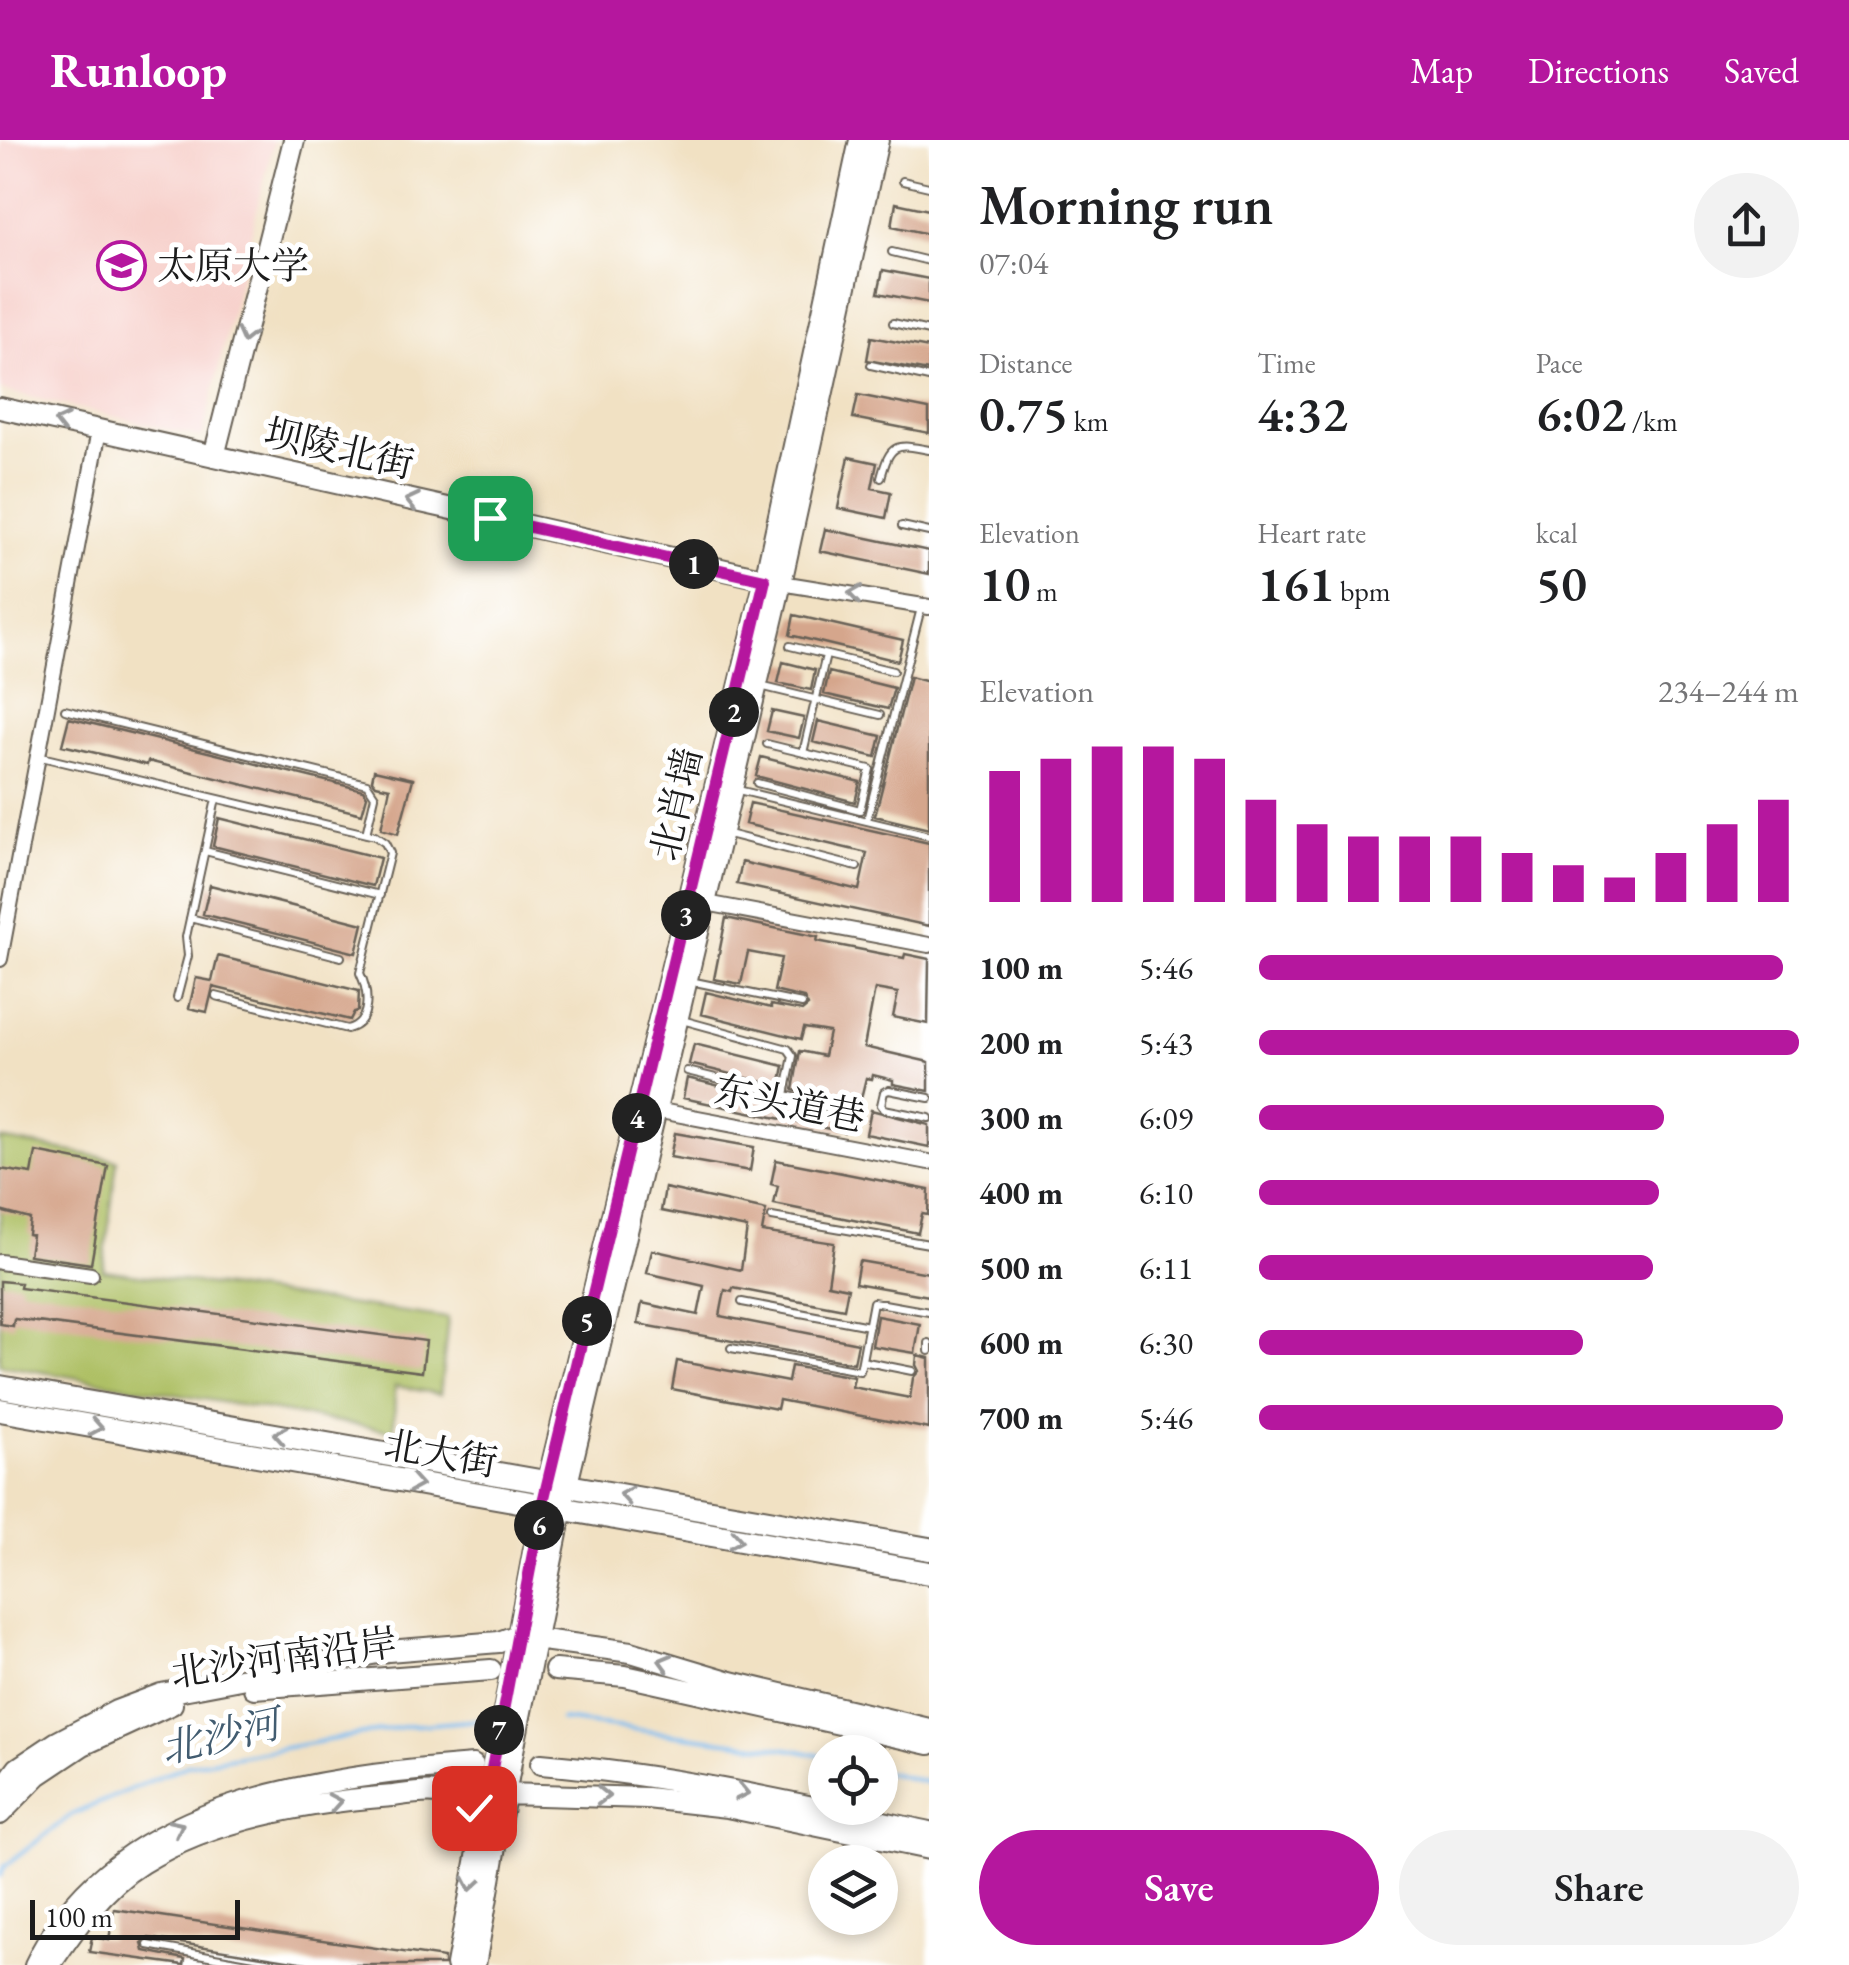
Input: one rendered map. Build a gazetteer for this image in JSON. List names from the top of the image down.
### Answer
{
  "streets": {
    "main road": ["北大街"],
    "street": [
      "坝陵北街",
      "北肖墙",
      "东头道巷",
      "北沙河南沿岸"
    ]
  },
  "crossings": [
    ["坝陵北街", "北肖墙"],
    ["北肖墙", "东头道巷"],
    ["北肖墙", "北大街"],
    ["北肖墙", "北沙河南沿岸"]
  ],
  "one_way": ["坝陵北街"],
  "water": ["北沙河"],
  "places": {
    "school or university": ["太原大学"]
  },
  "scale_bar": "100 m",
  "page": {
    "header": "Runloop",
    "nav": ["Map", "Directions", "Saved"],
    "heading": ["Morning run", "07:04"],
    "stats": [
      ["Distance", "0.75 km"],
      ["Time", "4:32"],
      ["Pace", "6:02 /km"],
      ["Elevation", "10 m"],
      ["Heart rate", "161 bpm"],
      ["kcal", "50"]
    ],
    "pins": [
      "1",
      "2",
      "3",
      "4",
      "5",
      "6",
      "7"
    ],
    "chart": ["Elevation", "234–244 m"],
    "list": [
      {
        "name": "100 m",
        "note": "5:46"
      },
      {
        "name": "200 m",
        "note": "5:43"
      },
      {
        "name": "300 m",
        "note": "6:09"
      },
      {
        "name": "400 m",
        "note": "6:10"
      },
      {
        "name": "500 m",
        "note": "6:11"
      },
      {
        "name": "600 m",
        "note": "6:30"
      },
      {
        "name": "700 m",
        "note": "5:46"
      }
    ],
    "buttons": ["Save", "Share"],
    "scale": "100 m"
  }
}
